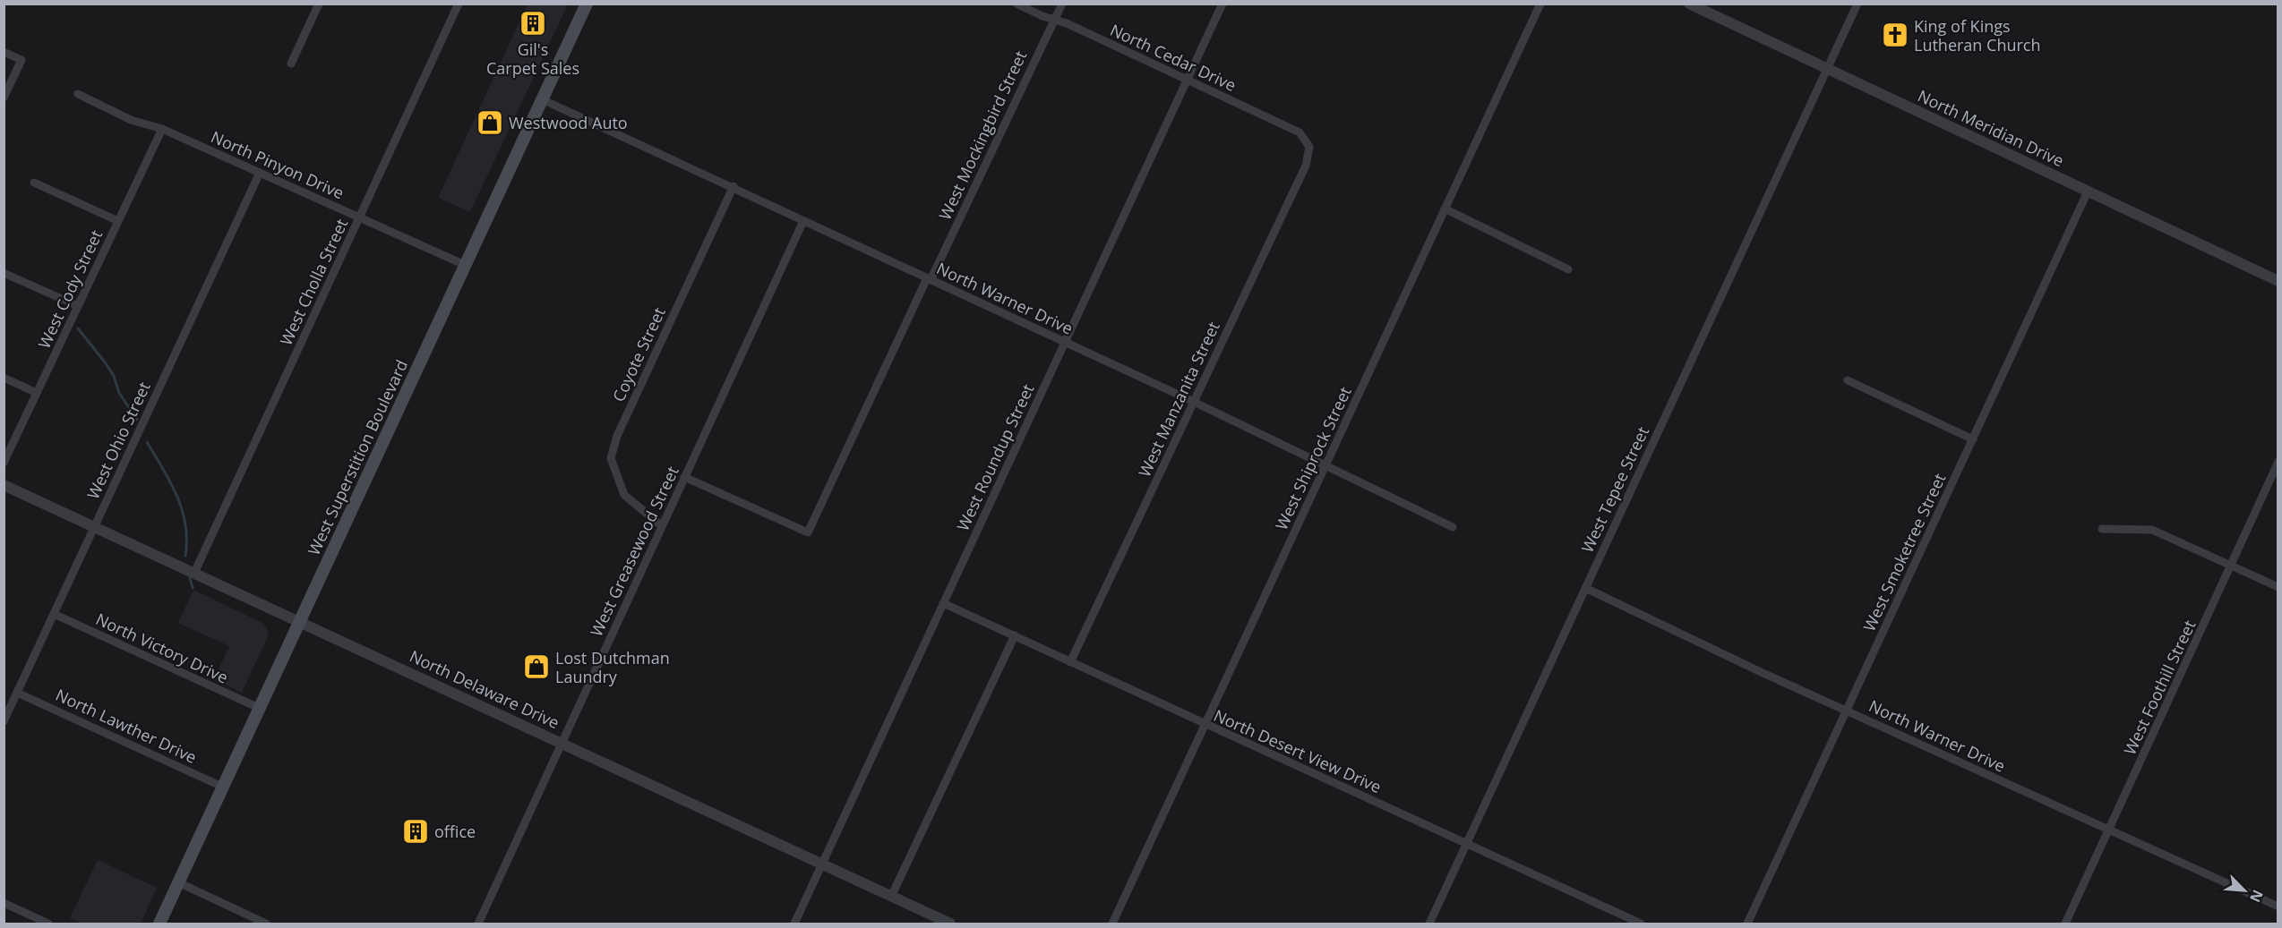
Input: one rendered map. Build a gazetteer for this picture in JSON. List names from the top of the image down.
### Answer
{
  "streets": {
    "main road": ["West Superstition Boulevard"],
    "street": [
      "North Cedar Drive",
      "North Meridian Drive",
      "West Mockingbird Street",
      "North Pinyon Drive",
      "West Cholla Street",
      "West Cody Street",
      "North Warner Drive",
      "Coyote Street",
      "West Manzanita Street",
      "West Ohio Street",
      "West Roundup Street",
      "West Shiprock Street",
      "West Tepee Street",
      "West Greasewood Street",
      "West Smoketree Street",
      "North Victory Drive",
      "West Foothill Street",
      "North Delaware Drive",
      "North Lawther Drive",
      "North Desert View Drive"
    ]
  },
  "crossings": [
    ["North Cedar Drive", "West Mockingbird Street"],
    ["North Cedar Drive", "West Manzanita Street"],
    ["North Cedar Drive", "West Roundup Street"],
    ["North Meridian Drive", "West Tepee Street"],
    ["North Meridian Drive", "West Smoketree Street"],
    ["West Mockingbird Street", "North Warner Drive"],
    ["West Mockingbird Street", "West Greasewood Street"],
    ["North Pinyon Drive", "West Cholla Street"],
    ["North Pinyon Drive", "West Cody Street"],
    ["North Pinyon Drive", "West Ohio Street"],
    ["North Pinyon Drive", "West Superstition Boulevard"],
    ["West Cholla Street", "North Delaware Drive"],
    ["North Warner Drive", "Coyote Street"],
    ["North Warner Drive", "West Manzanita Street"],
    ["North Warner Drive", "West Superstition Boulevard"],
    ["North Warner Drive", "West Roundup Street"],
    ["North Warner Drive", "West Shiprock Street"],
    ["North Warner Drive", "West Tepee Street"],
    ["North Warner Drive", "West Greasewood Street"],
    ["North Warner Drive", "West Smoketree Street"],
    ["North Warner Drive", "West Foothill Street"],
    ["Coyote Street", "West Greasewood Street"],
    ["West Manzanita Street", "North Desert View Drive"],
    ["West Ohio Street", "North Victory Drive"],
    ["West Ohio Street", "North Delaware Drive"],
    ["West Ohio Street", "North Lawther Drive"],
    ["West Superstition Boulevard", "North Victory Drive"],
    ["West Superstition Boulevard", "North Delaware Drive"],
    ["West Superstition Boulevard", "North Lawther Drive"],
    ["West Roundup Street", "North Delaware Drive"],
    ["West Roundup Street", "North Desert View Drive"],
    ["West Shiprock Street", "North Desert View Drive"],
    ["West Tepee Street", "North Desert View Drive"],
    ["West Greasewood Street", "North Delaware Drive"]
  ],
  "places": {
    "building": ["Gil's Carpet Sales", "office"],
    "church": ["King of Kings Lutheran Church"],
    "shop": ["Westwood Auto", "Lost Dutchman Laundry"]
  },
  "north": "bottom right"
}
